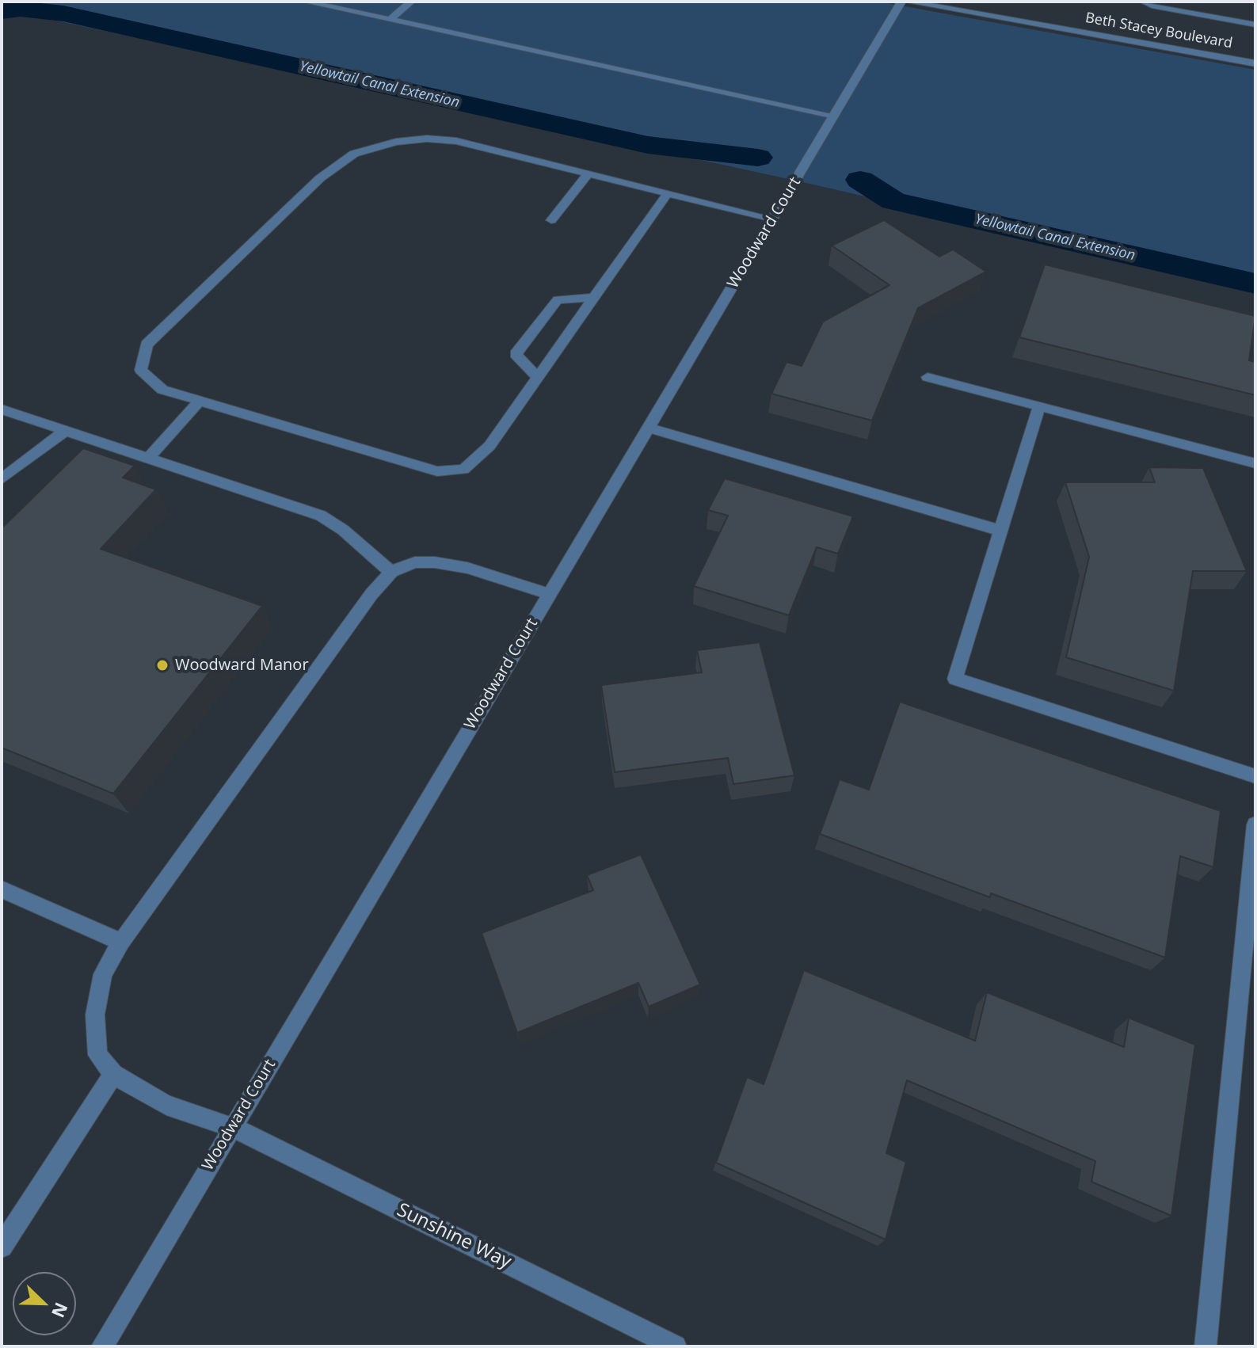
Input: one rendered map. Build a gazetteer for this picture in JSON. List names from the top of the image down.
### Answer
{
  "streets": {
    "street": ["Beth Stacey Boulevard", "Woodward Court", "Sunshine Way"]
  },
  "crossings": [
    ["Woodward Court", "Sunshine Way"]
  ],
  "water": ["Yellowtail Canal Extension"],
  "places": ["Woodward Manor"],
  "north": "bottom right"
}
